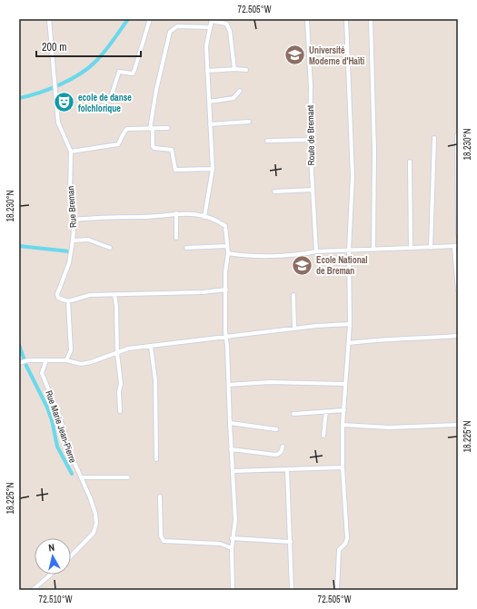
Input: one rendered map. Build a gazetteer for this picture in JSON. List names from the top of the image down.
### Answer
{
  "streets": {
    "street": ["Route de Bremant", "Rue Breman", "Rue Marie Jean-Pierre"]
  },
  "places": {
    "school or university": ["Université Moderne d'Haïti", "Ecole National de Breman"],
    "theatre": ["ecole de danse folchlorique"]
  },
  "scale_bar": "200 m",
  "north": "top",
  "coordinates": [
    "72.505°W",
    "18.230°N",
    "18.225°N",
    "72.510°W"
  ]
}
